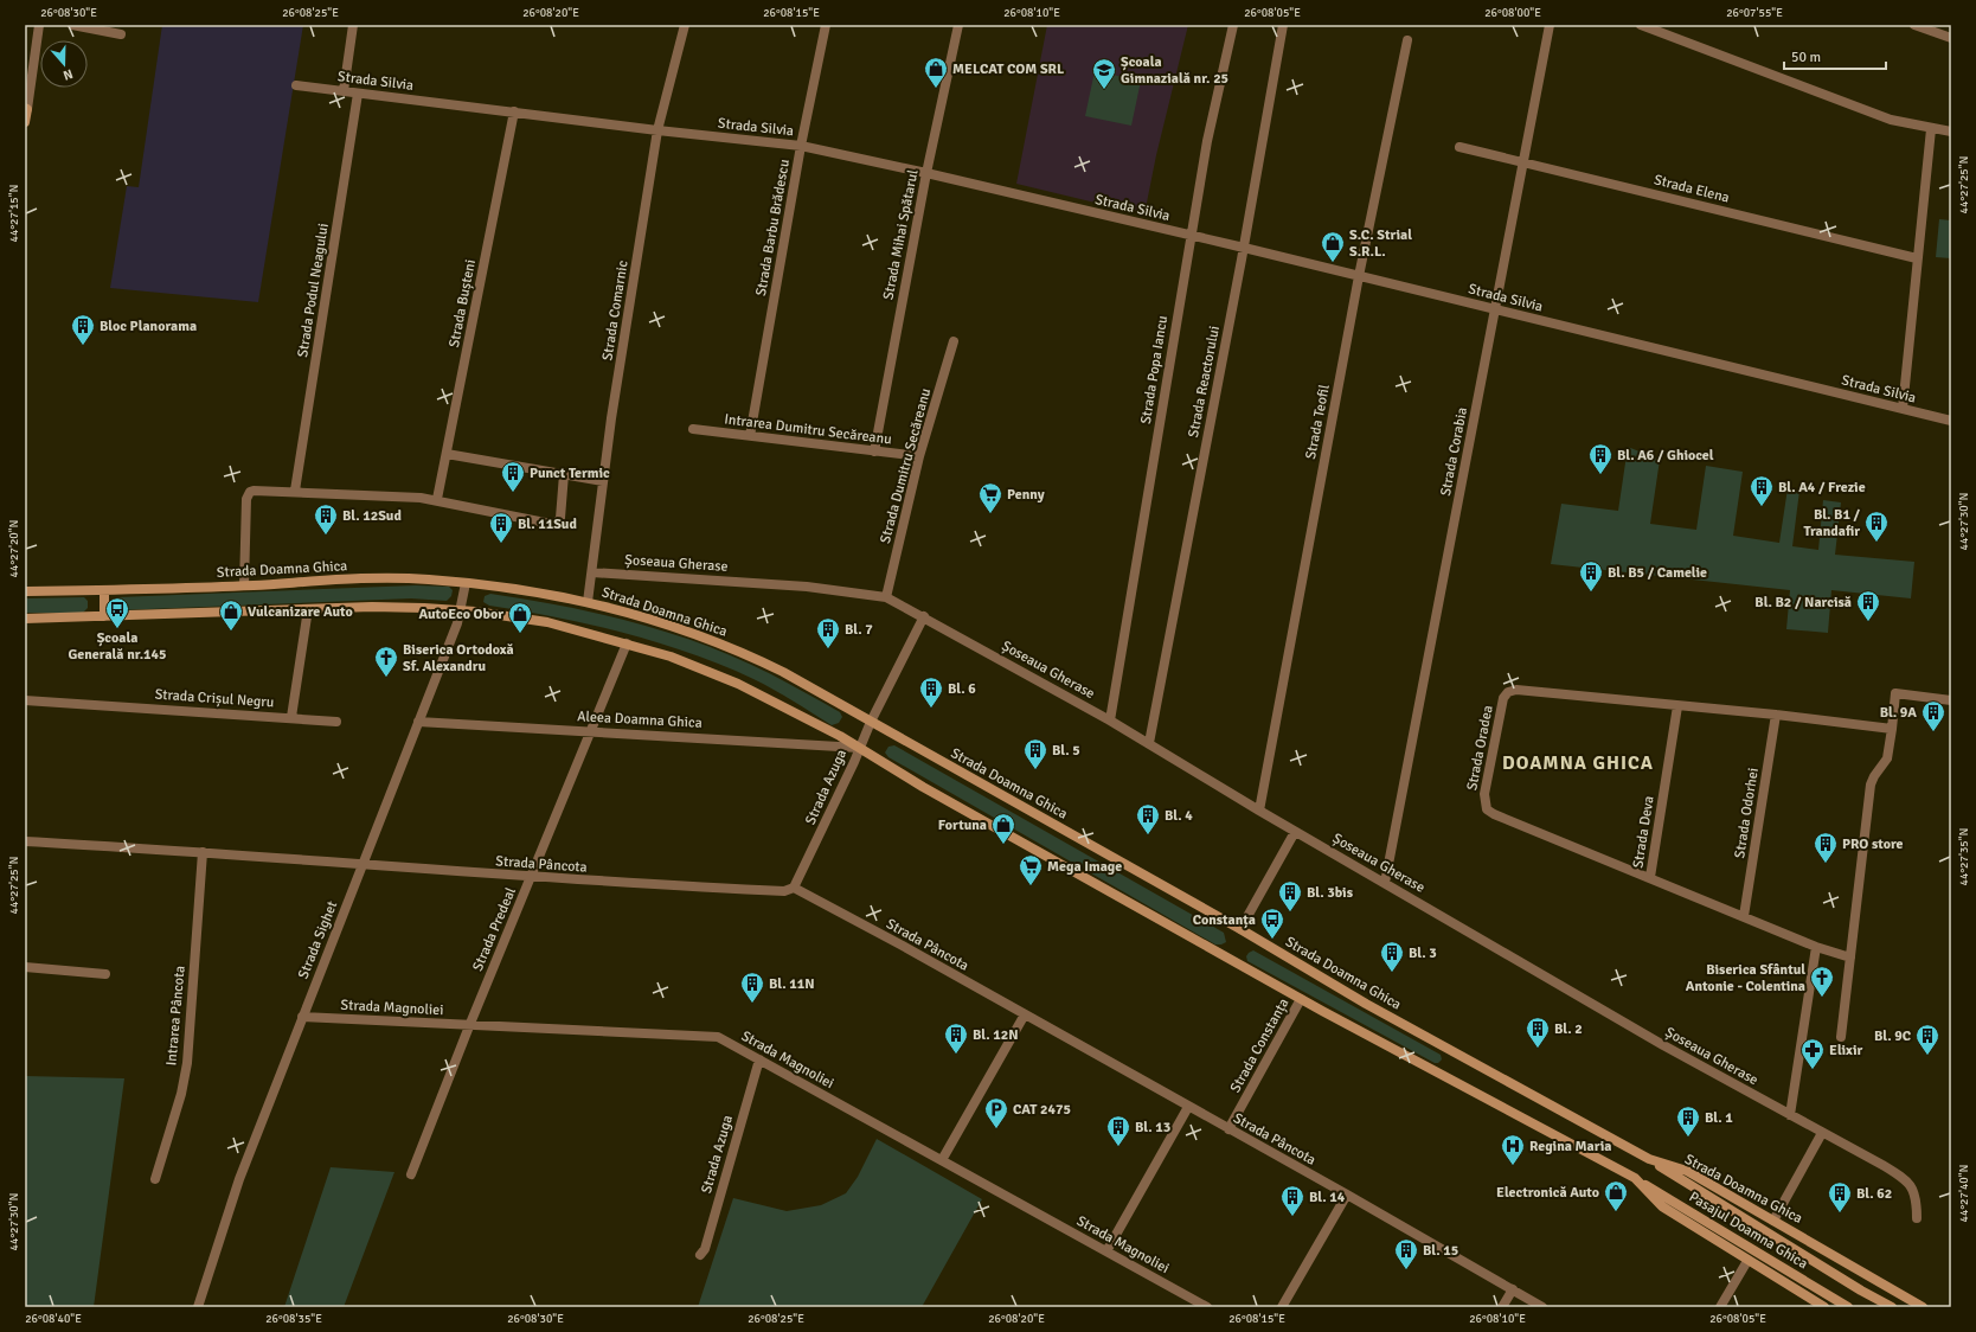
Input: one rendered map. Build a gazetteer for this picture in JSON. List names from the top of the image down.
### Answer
{
  "streets": {
    "main road": ["Strada Doamna Ghica", "Pasajul Doamna Ghica"],
    "street": [
      "Strada Silvia",
      "Strada Elena",
      "Strada Barbu Brădescu",
      "Strada Mihai Spătarul",
      "Strada Podul Neagului",
      "Strada Bușteni",
      "Strada Comarnic",
      "Strada Popa Iancu",
      "Strada Reactorului",
      "Strada Teofil",
      "Intrarea Dumitru Secăreanu",
      "Strada Corabia",
      "Strada Dumitru Secăreanu",
      "Șoseaua Gherase",
      "Strada Crișul Negru",
      "Aleea Doamna Ghica",
      "Strada Oradea",
      "Strada Azuga",
      "Strada Odorhei",
      "Strada Deva",
      "Strada Pâncota",
      "Strada Predeal",
      "Strada Sighet",
      "Strada Magnoliei",
      "Intrarea Pâncota",
      "Strada Constanța"
    ]
  },
  "crossings": [
    ["Strada Silvia", "Strada Barbu Brădescu"],
    ["Strada Silvia", "Strada Mihai Spătarul"],
    ["Strada Silvia", "Strada Podul Neagului"],
    ["Strada Silvia", "Strada Bușteni"],
    ["Strada Silvia", "Strada Comarnic"],
    ["Strada Silvia", "Strada Popa Iancu"],
    ["Strada Silvia", "Strada Reactorului"],
    ["Strada Silvia", "Strada Teofil"],
    ["Strada Silvia", "Strada Corabia"],
    ["Strada Elena", "Strada Corabia"],
    ["Strada Barbu Brădescu", "Intrarea Dumitru Secăreanu"],
    ["Strada Mihai Spătarul", "Intrarea Dumitru Secăreanu"],
    ["Strada Comarnic", "Șoseaua Gherase"],
    ["Strada Comarnic", "Strada Doamna Ghica"],
    ["Strada Popa Iancu", "Șoseaua Gherase"],
    ["Strada Reactorului", "Șoseaua Gherase"],
    ["Strada Teofil", "Șoseaua Gherase"],
    ["Intrarea Dumitru Secăreanu", "Strada Dumitru Secăreanu"],
    ["Strada Corabia", "Șoseaua Gherase"],
    ["Strada Dumitru Secăreanu", "Șoseaua Gherase"],
    ["Strada Doamna Ghica", "Strada Azuga"],
    ["Strada Doamna Ghica", "Strada Sighet"],
    ["Strada Doamna Ghica", "Pasajul Doamna Ghica"],
    ["Aleea Doamna Ghica", "Strada Azuga"],
    ["Aleea Doamna Ghica", "Strada Predeal"],
    ["Aleea Doamna Ghica", "Strada Sighet"],
    ["Strada Oradea", "Strada Odorhei"],
    ["Strada Oradea", "Strada Deva"],
    ["Strada Azuga", "Strada Pâncota"],
    ["Strada Azuga", "Strada Magnoliei"],
    ["Strada Pâncota", "Strada Predeal"],
    ["Strada Pâncota", "Strada Sighet"],
    ["Strada Pâncota", "Intrarea Pâncota"],
    ["Strada Pâncota", "Strada Constanța"],
    ["Strada Predeal", "Strada Magnoliei"],
    ["Strada Sighet", "Strada Magnoliei"]
  ],
  "districts": ["DOAMNA GHICA"],
  "places": {
    "shop": [
      "MELCAT COM SRL",
      "S.C. Strial S.R.L.",
      "Vulcanizare Auto",
      "AutoEco Obor",
      "Fortuna",
      "Electronică Auto"
    ],
    "school or university": ["Școala Gimnazială nr. 25"],
    "building": [
      "Bloc Planorama",
      "Bl. A6 / Ghiocel",
      "Punct Termic",
      "Bl. A4 / Frezie",
      "Bl. 12Sud",
      "Bl. B1 / Trandafir",
      "Bl. 11Sud",
      "Bl. B5 / Camelie",
      "Bl. B2 / Narcisă",
      "Bl. 7",
      "Bl. 6",
      "Bl. 9A",
      "Bl. 5",
      "Bl. 4",
      "PRO store",
      "Bl. 3bis",
      "Bl. 3",
      "Bl. 11N",
      "Bl. 2",
      "Bl. 12N",
      "Bl. 9C",
      "Bl. 1",
      "Bl. 13",
      "Bl. 62",
      "Bl. 14",
      "Bl. 15"
    ],
    "supermarket": ["Penny", "Mega Image"],
    "bus stop": ["Școala Generală nr.145", "Constanța"],
    "church": ["Biserica Ortodoxă Sf. Alexandru", "Biserica Sfântul Antonie - Colentina"],
    "pharmacy": ["Elixir"],
    "parking": ["CAT 2475"],
    "hospital": ["Regina Maria"]
  },
  "scale_bar": "50 m",
  "north": "bottom",
  "coordinates": [
    "26°08'30\"E",
    "26°08'25\"E",
    "26°08'20\"E",
    "26°08'15\"E",
    "26°08'10\"E",
    "26°08'05\"E",
    "26°08'00\"E",
    "26°07'55\"E",
    "44°27'25\"N",
    "44°27'15\"N",
    "44°27'30\"N",
    "44°27'20\"N",
    "44°27'35\"N",
    "44°27'40\"N",
    "26°08'40\"E",
    "26°08'35\"E"
  ]
}
